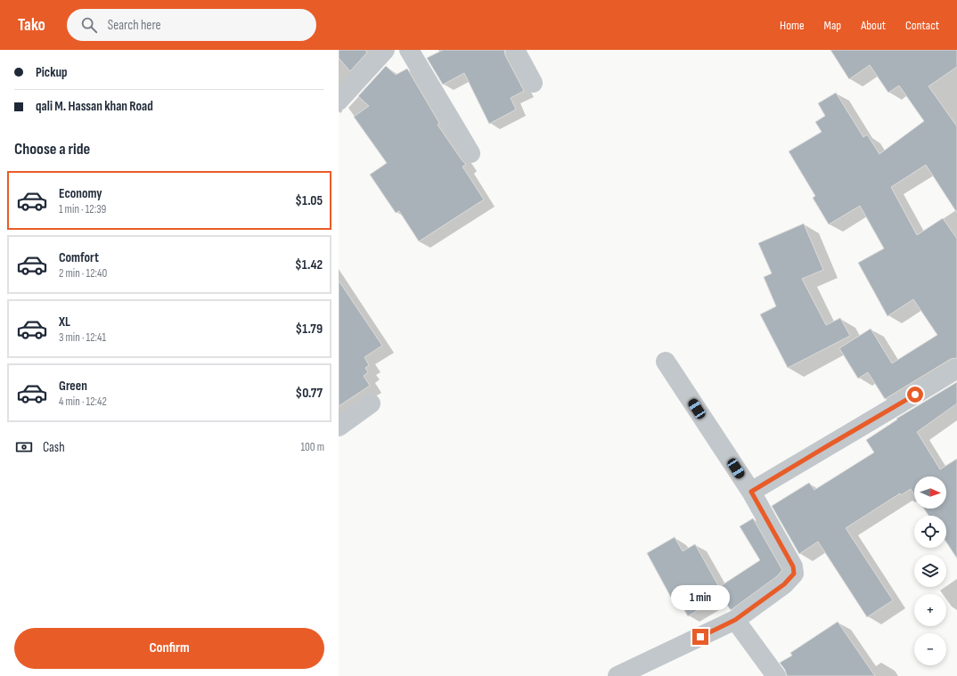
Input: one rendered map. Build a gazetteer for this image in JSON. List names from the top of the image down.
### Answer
{
  "north": "right",
  "page": {
    "header": "Tako",
    "search": "Search here",
    "nav": [
      "Home",
      "Map",
      "About",
      "Contact"
    ],
    "banner": ["Pickup", "qali M. Hassan khan Road"],
    "heading": "Choose a ride",
    "list": [
      {
        "name": "Economy",
        "note": "1 min · 12:39",
        "value": "$1.05"
      },
      {
        "name": "Comfort",
        "note": "2 min · 12:40",
        "value": "$1.42"
      },
      {
        "name": "XL",
        "note": "3 min · 12:41",
        "value": "$1.79"
      },
      {
        "name": "Green",
        "note": "4 min · 12:42",
        "value": "$0.77"
      }
    ],
    "pay": ["Cash", "100 m"],
    "map_buttons": ["+", "−"],
    "bubble": "1 min",
    "buttons": "Confirm"
  }
}
